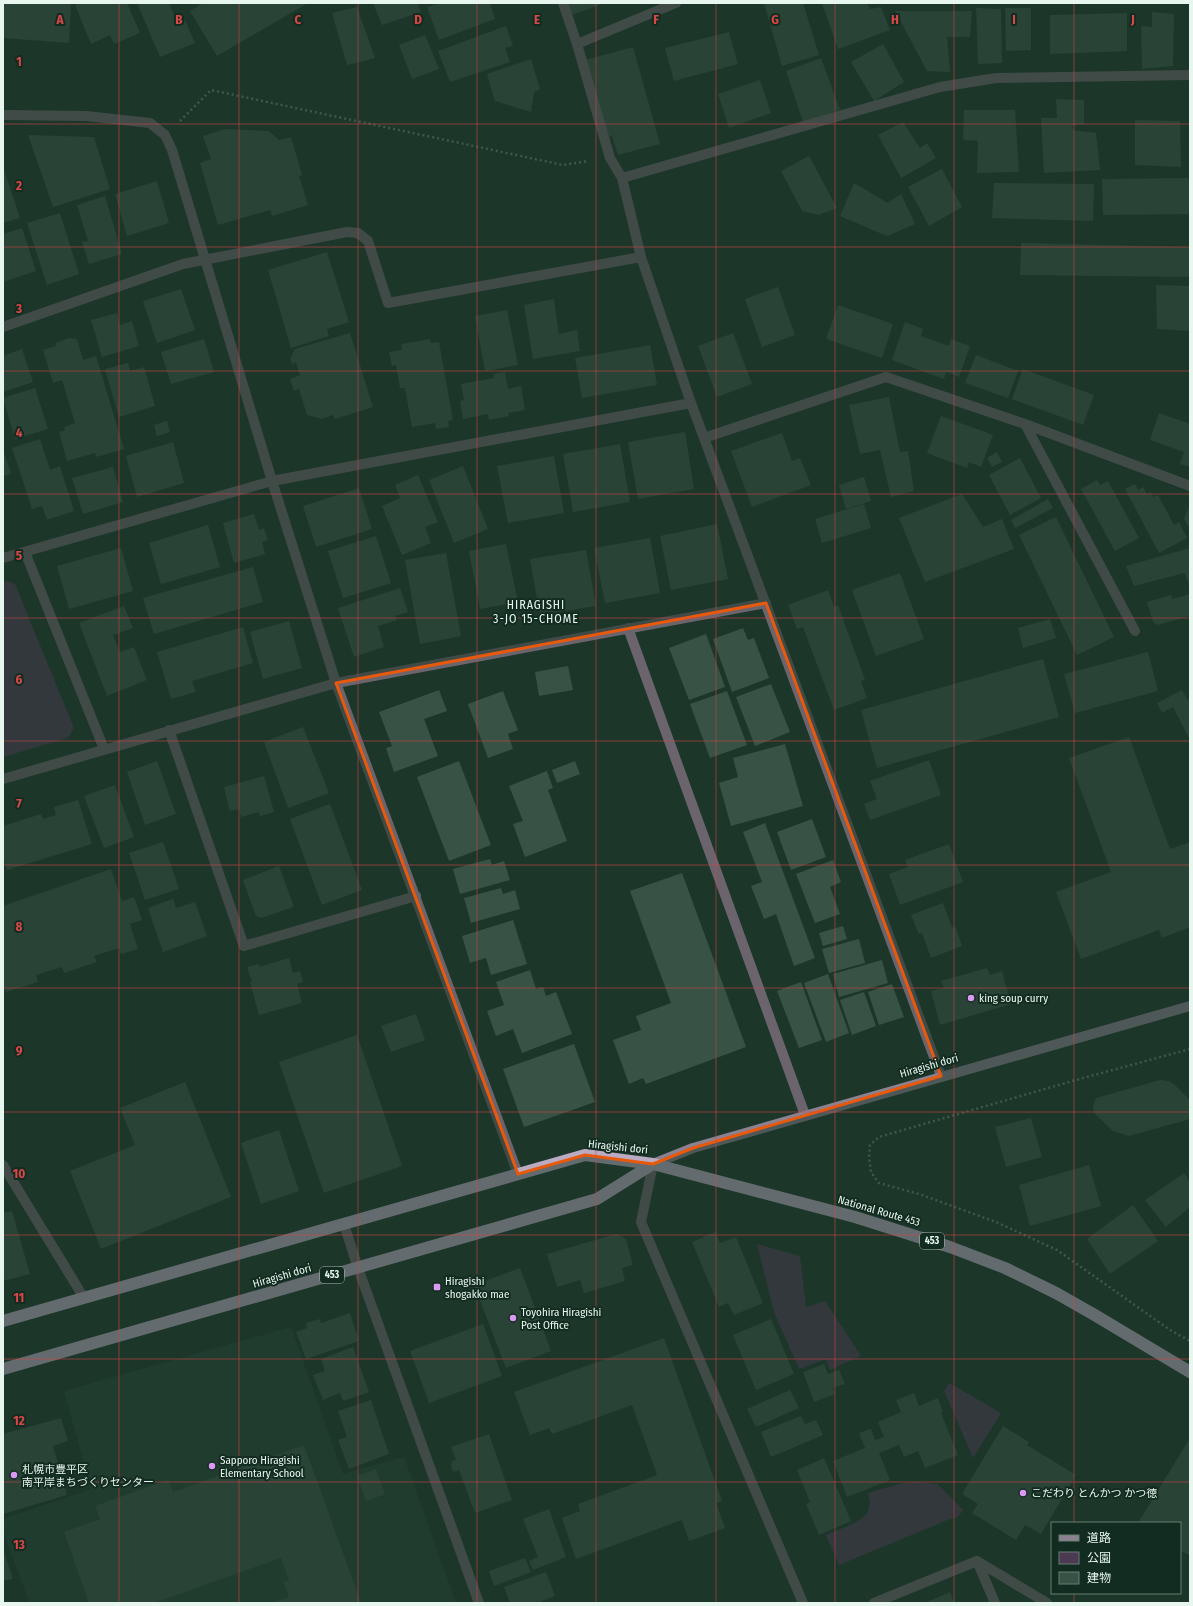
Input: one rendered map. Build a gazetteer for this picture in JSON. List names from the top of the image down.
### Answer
{
  "streets": {
    "highway": ["Hiragishi dori", "National Route 453", "453"]
  },
  "crossings": [
    ["Hiragishi dori", "National Route 453"]
  ],
  "districts": ["HIRAGISHI 3-JO 15-CHOME"],
  "places": {
    "other": [
      "king soup curry",
      "Toyohira Hiragishi Post Office",
      "Sapporo Hiragishi Elementary School",
      "札幌市豊平区 南平岸まちづくりセンター",
      "こだわり とんかつ かつ徳"
    ],
    "transit": ["Hiragishi shogakko mae"]
  },
  "legend": ["道路", "公園", "建物"],
  "grid": {
    "columns": [
      "A",
      "B",
      "C",
      "D",
      "E",
      "F",
      "G",
      "H",
      "I",
      "J"
    ],
    "rows": [
      "1",
      "2",
      "3",
      "4",
      "5",
      "6",
      "7",
      "8",
      "9",
      "10",
      "11",
      "12",
      "13"
    ]
  }
}
